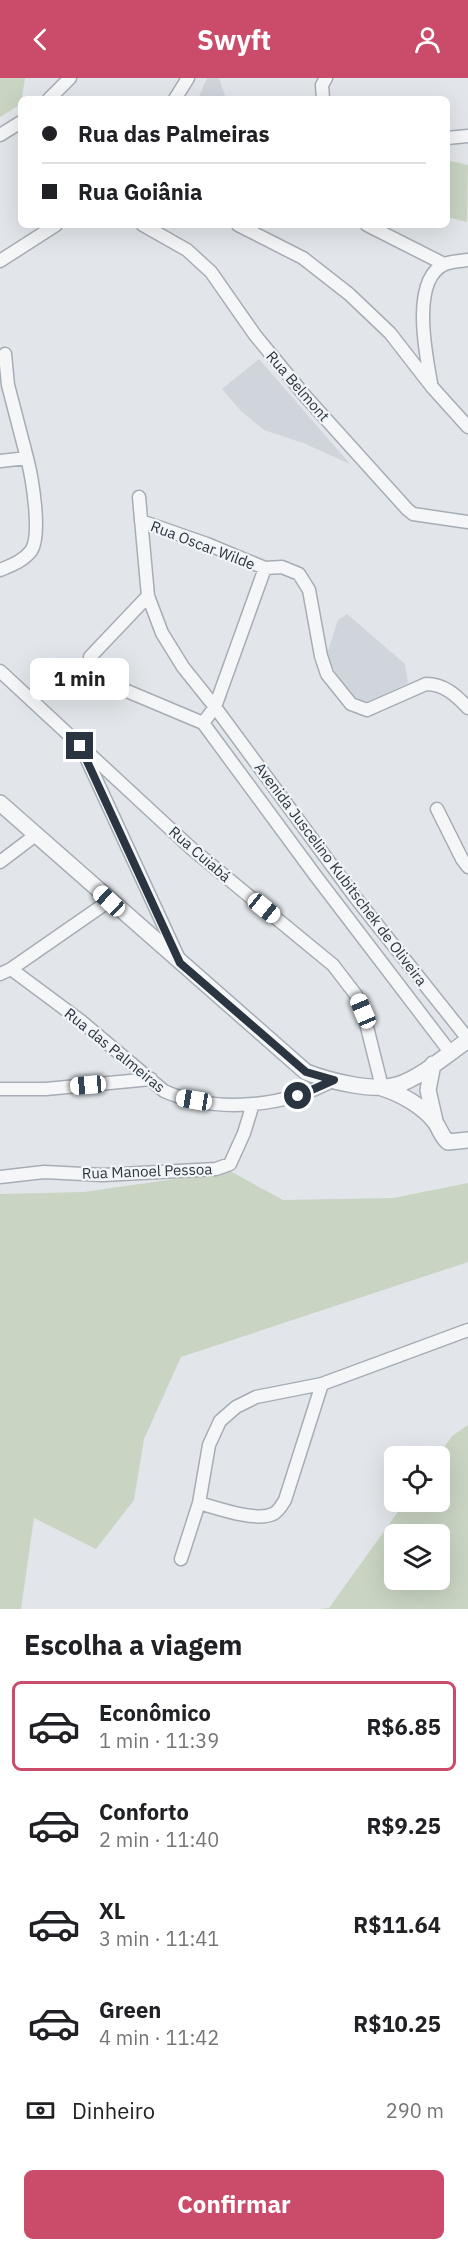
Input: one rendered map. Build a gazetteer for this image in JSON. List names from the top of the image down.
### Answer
{
  "streets": {
    "street": [
      "Rua Belmont",
      "Rua Oscar Wilde",
      "Rua Cuiabá",
      "Avenida Juscelino Kubitschek de Oliveira",
      "Rua das Palmeiras",
      "Rua Manoel Pessoa"
    ]
  },
  "crossings": [
    ["Rua Oscar Wilde", "Avenida Juscelino Kubitschek de Oliveira"],
    ["Rua das Palmeiras", "Rua Manoel Pessoa"]
  ],
  "page": {
    "header": "Swyft",
    "banner": ["Rua das Palmeiras", "Rua Goiânia"],
    "bubble": "1 min",
    "heading": "Escolha a viagem",
    "list": [
      {
        "name": "Econômico",
        "note": "1 min · 11:39",
        "value": "R$6.85"
      },
      {
        "name": "Conforto",
        "note": "2 min · 11:40",
        "value": "R$9.25"
      },
      {
        "name": "XL",
        "note": "3 min · 11:41",
        "value": "R$11.64"
      },
      {
        "name": "Green",
        "note": "4 min · 11:42",
        "value": "R$10.25"
      }
    ],
    "pay": ["Dinheiro", "290 m"],
    "buttons": "Confirmar"
  }
}
